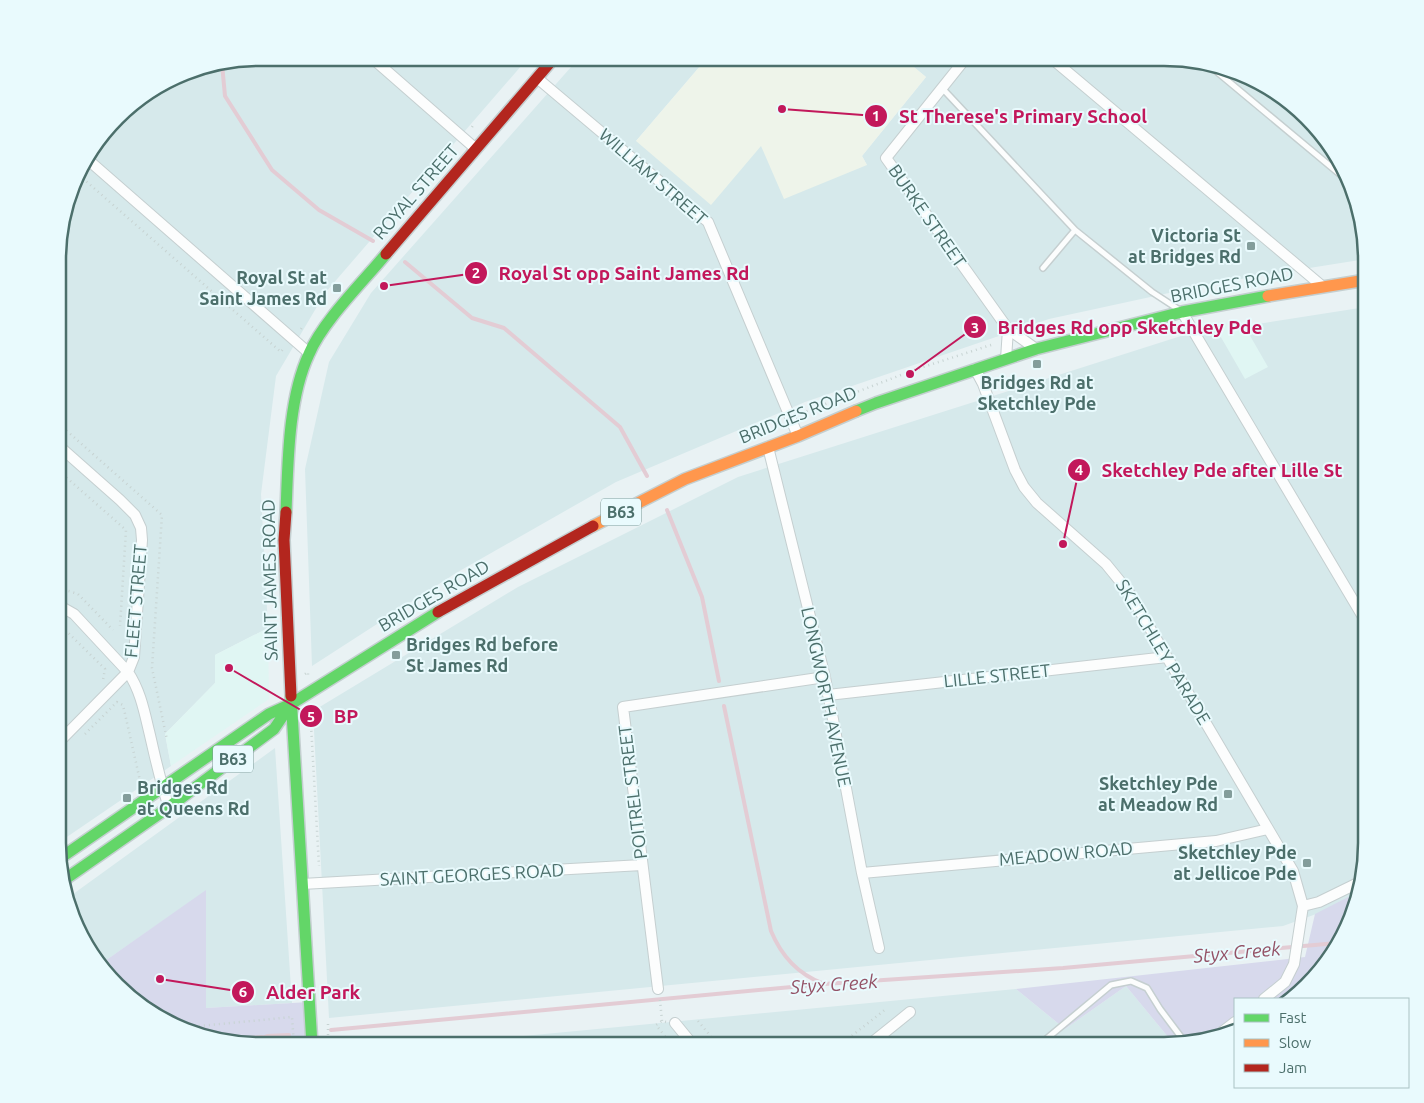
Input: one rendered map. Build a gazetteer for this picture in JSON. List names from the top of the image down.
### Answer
{
  "streets": {
    "main road": [
      "ROYAL STREET",
      "BRIDGES ROAD",
      "B63",
      "SAINT JAMES ROAD"
    ],
    "street": [
      "WILLIAM STREET",
      "BURKE STREET",
      "FLEET STREET",
      "SKETCHLEY PARADE",
      "LILLE STREET",
      "LONGWORTH AVENUE",
      "POITREL STREET",
      "MEADOW ROAD",
      "SAINT GEORGES ROAD"
    ]
  },
  "crossings": [
    ["WILLIAM STREET", "ROYAL STREET"],
    ["WILLIAM STREET", "BRIDGES ROAD"],
    ["ROYAL STREET", "SAINT JAMES ROAD"],
    ["BURKE STREET", "BRIDGES ROAD"],
    ["BRIDGES ROAD", "SAINT JAMES ROAD"],
    ["BRIDGES ROAD", "SKETCHLEY PARADE"],
    ["BRIDGES ROAD", "LONGWORTH AVENUE"],
    ["SAINT JAMES ROAD", "SAINT GEORGES ROAD"],
    ["SKETCHLEY PARADE", "LILLE STREET"],
    ["SKETCHLEY PARADE", "MEADOW ROAD"],
    ["LILLE STREET", "LONGWORTH AVENUE"],
    ["LONGWORTH AVENUE", "POITREL STREET"],
    ["LONGWORTH AVENUE", "MEADOW ROAD"],
    ["POITREL STREET", "SAINT GEORGES ROAD"]
  ],
  "water": ["Styx Creek"],
  "places": {
    "other": [
      "St Therese's Primary School",
      "Royal St opp Saint James Rd",
      "Bridges Rd opp Sketchley Pde",
      "Sketchley Pde after Lille St",
      "BP",
      "Alder Park"
    ],
    "transit": [
      "Victoria St at Bridges Rd",
      "Royal St at Saint James Rd",
      "Bridges Rd at Sketchley Pde",
      "Bridges Rd before St James Rd",
      "Sketchley Pde at Meadow Rd",
      "Bridges Rd at Queens Rd",
      "Sketchley Pde at Jellicoe Pde"
    ]
  },
  "legend": ["Fast", "Slow", "Jam"]
}
